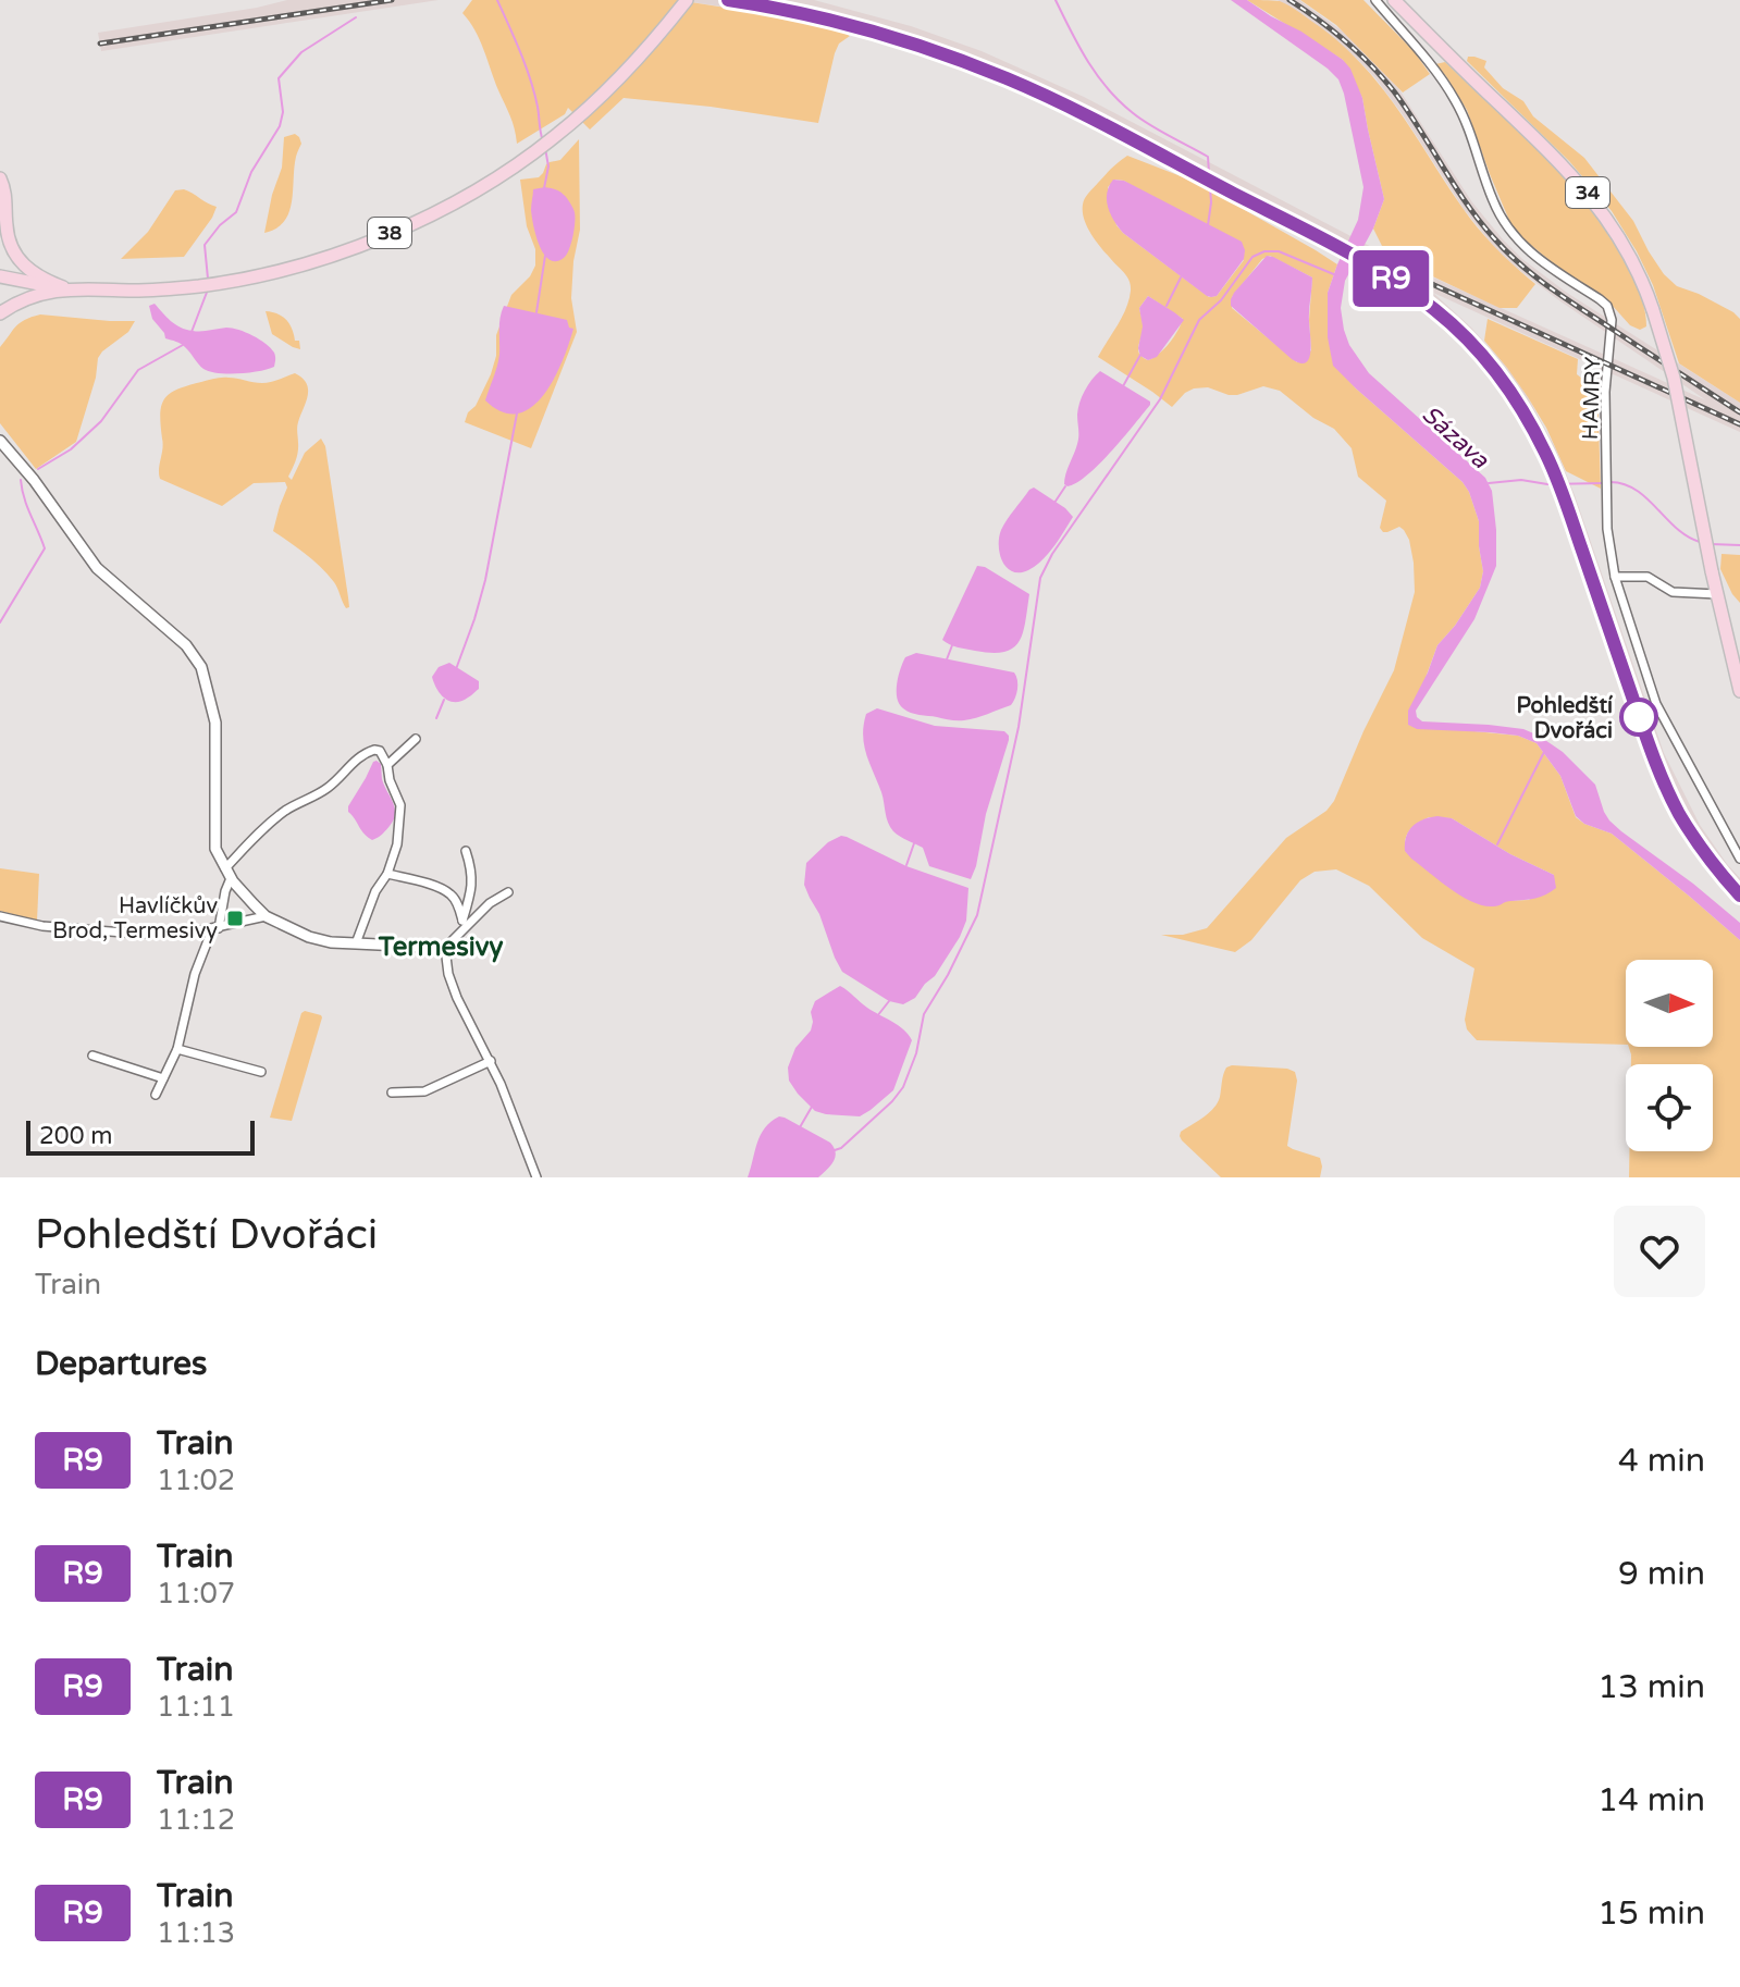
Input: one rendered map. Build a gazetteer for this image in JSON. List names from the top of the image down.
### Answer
{
  "streets": {
    "main road": ["34", "38"],
    "street": ["HAMRY"]
  },
  "districts": ["Termesivy"],
  "water": ["Sázava"],
  "places": {
    "other": ["Pohledští Dvořáci"],
    "transit": ["Havlíčkův Brod, Termesivy"]
  },
  "scale_bar": "200 m",
  "north": "right",
  "page": {
    "on_map": "R9",
    "scale": "200 m",
    "heading": [
      ["Pohledští Dvořáci", "Train"],
      "Departures"
    ],
    "list": [
      {
        "mark": "R9",
        "name": "Train",
        "note": "11:02",
        "value": "4 min"
      },
      {
        "mark": "R9",
        "name": "Train",
        "note": "11:07",
        "value": "9 min"
      },
      {
        "mark": "R9",
        "name": "Train",
        "note": "11:11",
        "value": "13 min"
      },
      {
        "mark": "R9",
        "name": "Train",
        "note": "11:12",
        "value": "14 min"
      },
      {
        "mark": "R9",
        "name": "Train",
        "note": "11:13",
        "value": "15 min"
      }
    ]
  }
}
